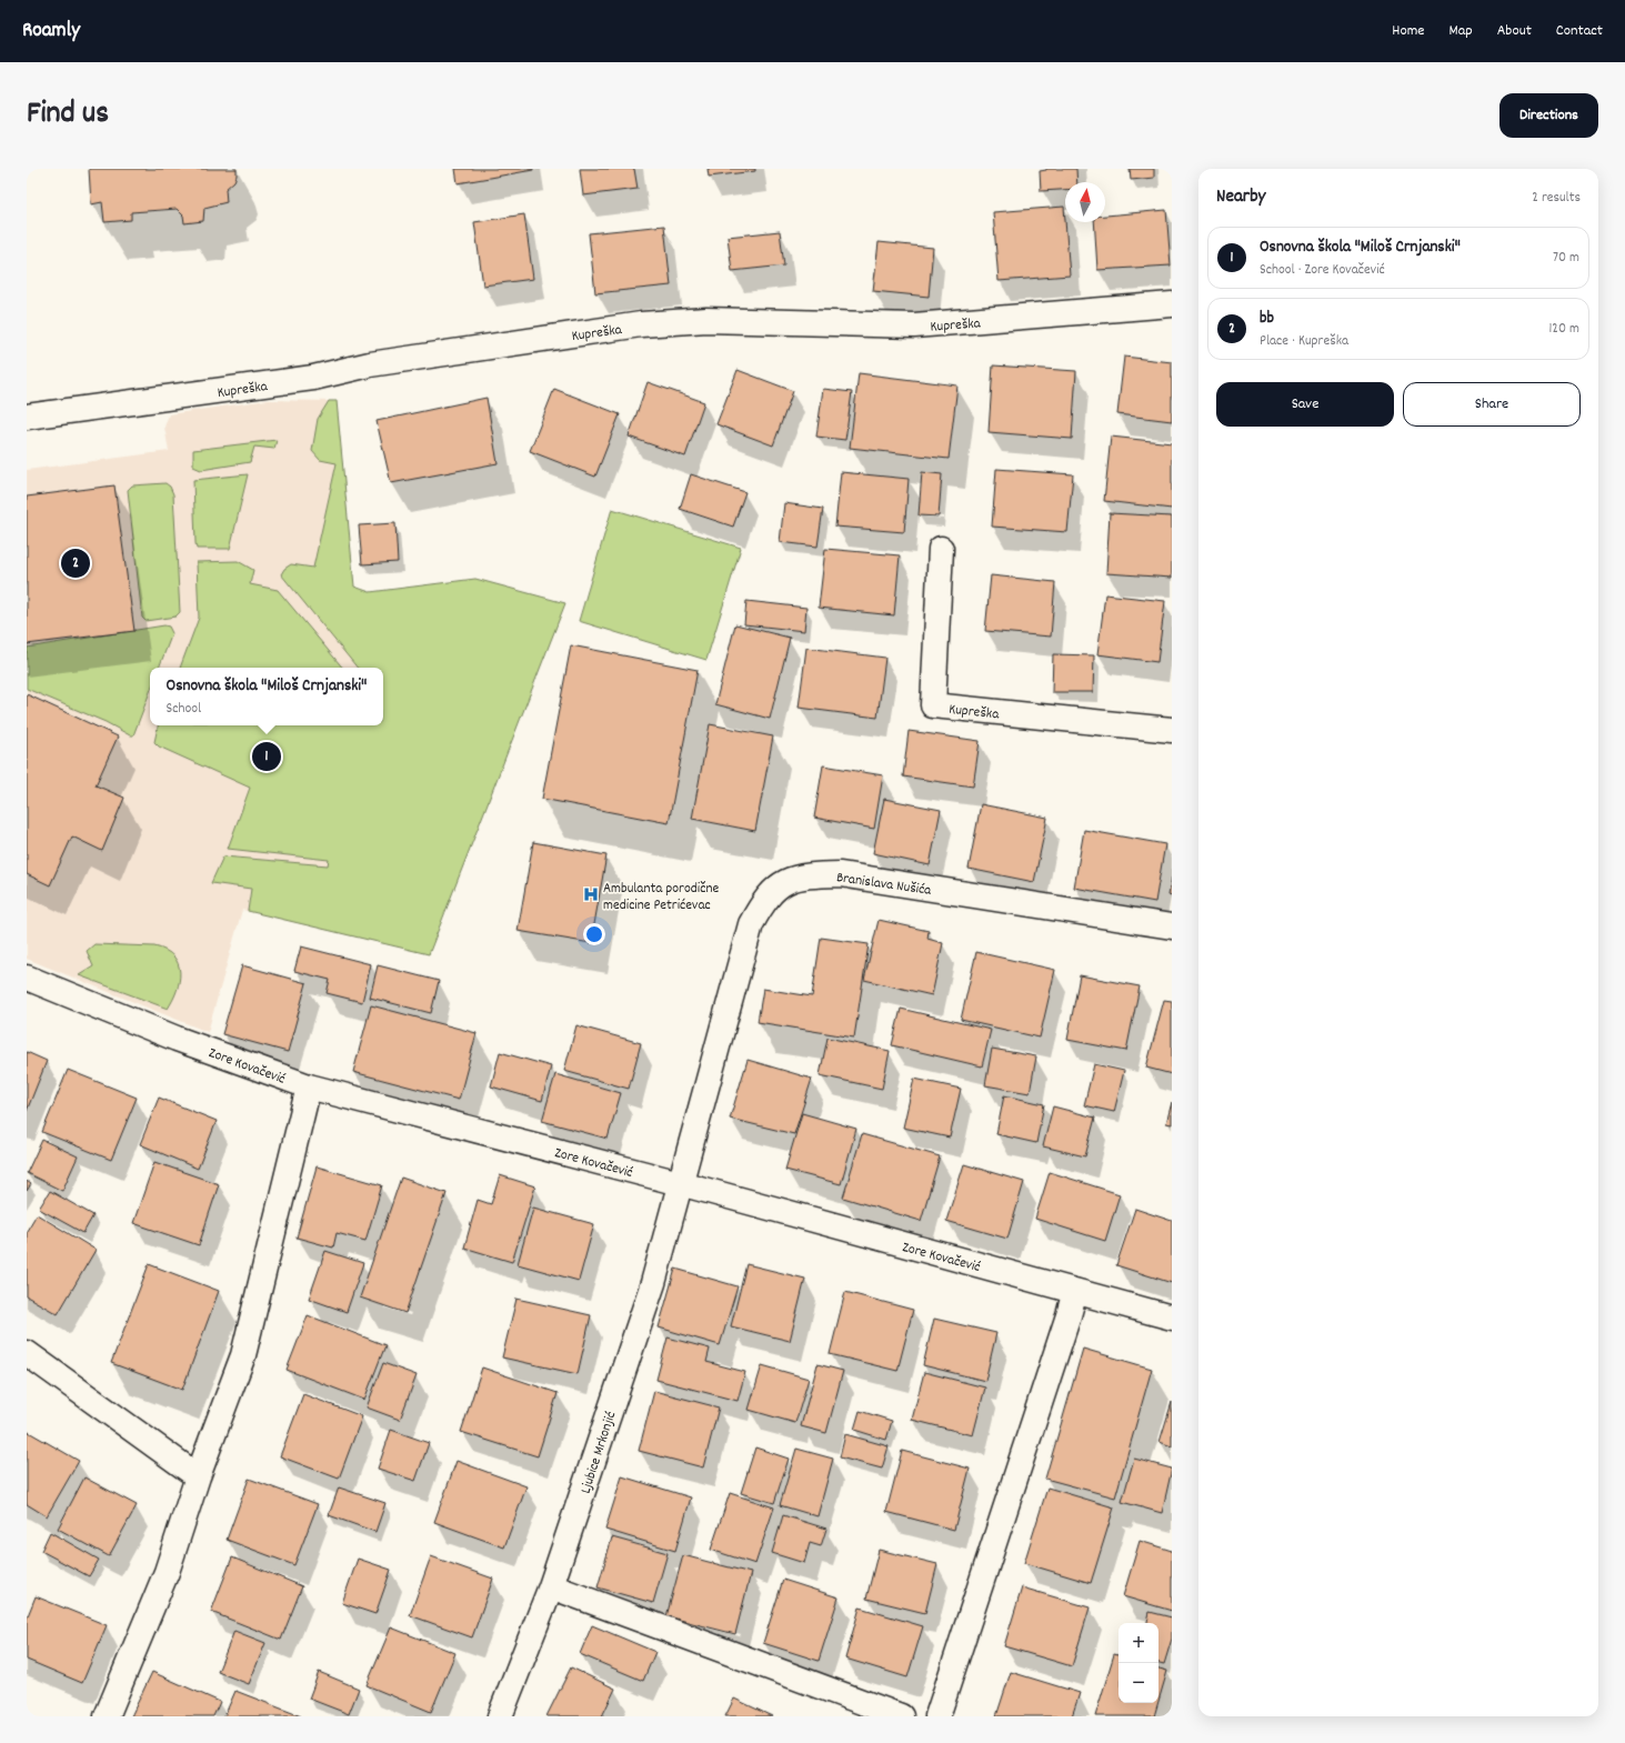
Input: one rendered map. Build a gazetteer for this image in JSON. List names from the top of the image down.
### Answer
{
  "streets": {
    "street": [
      "Kupreška",
      "Branislava Nušića",
      "Zore Kovačević",
      "Ljubice Mrkonjić"
    ]
  },
  "crossings": [
    ["Branislava Nušića", "Zore Kovačević"],
    ["Branislava Nušića", "Ljubice Mrkonjić"],
    ["Zore Kovačević", "Ljubice Mrkonjić"]
  ],
  "places": {
    "hospital": ["Ambulanta porodične medicine Petrićevac"]
  },
  "north": "top",
  "page": {
    "header": "Roamly",
    "nav": [
      "Home",
      "Map",
      "About",
      "Contact"
    ],
    "title": "Find us",
    "buttons": [
      "Directions",
      ["Save", "Share"]
    ],
    "heading": ["Nearby", "2 results"],
    "list": [
      {
        "mark": "1",
        "name": "Osnovna škola \"Miloš Crnjanski\"",
        "note": "School · Zore Kovačević",
        "value": "70 m"
      },
      {
        "mark": "2",
        "name": "bb",
        "note": "Place · Kupreška",
        "value": "120 m"
      }
    ],
    "pins": ["2", "1"],
    "popup": ["Osnovna škola \"Miloš Crnjanski\"", "School"],
    "map_buttons": ["+", "−"]
  }
}
